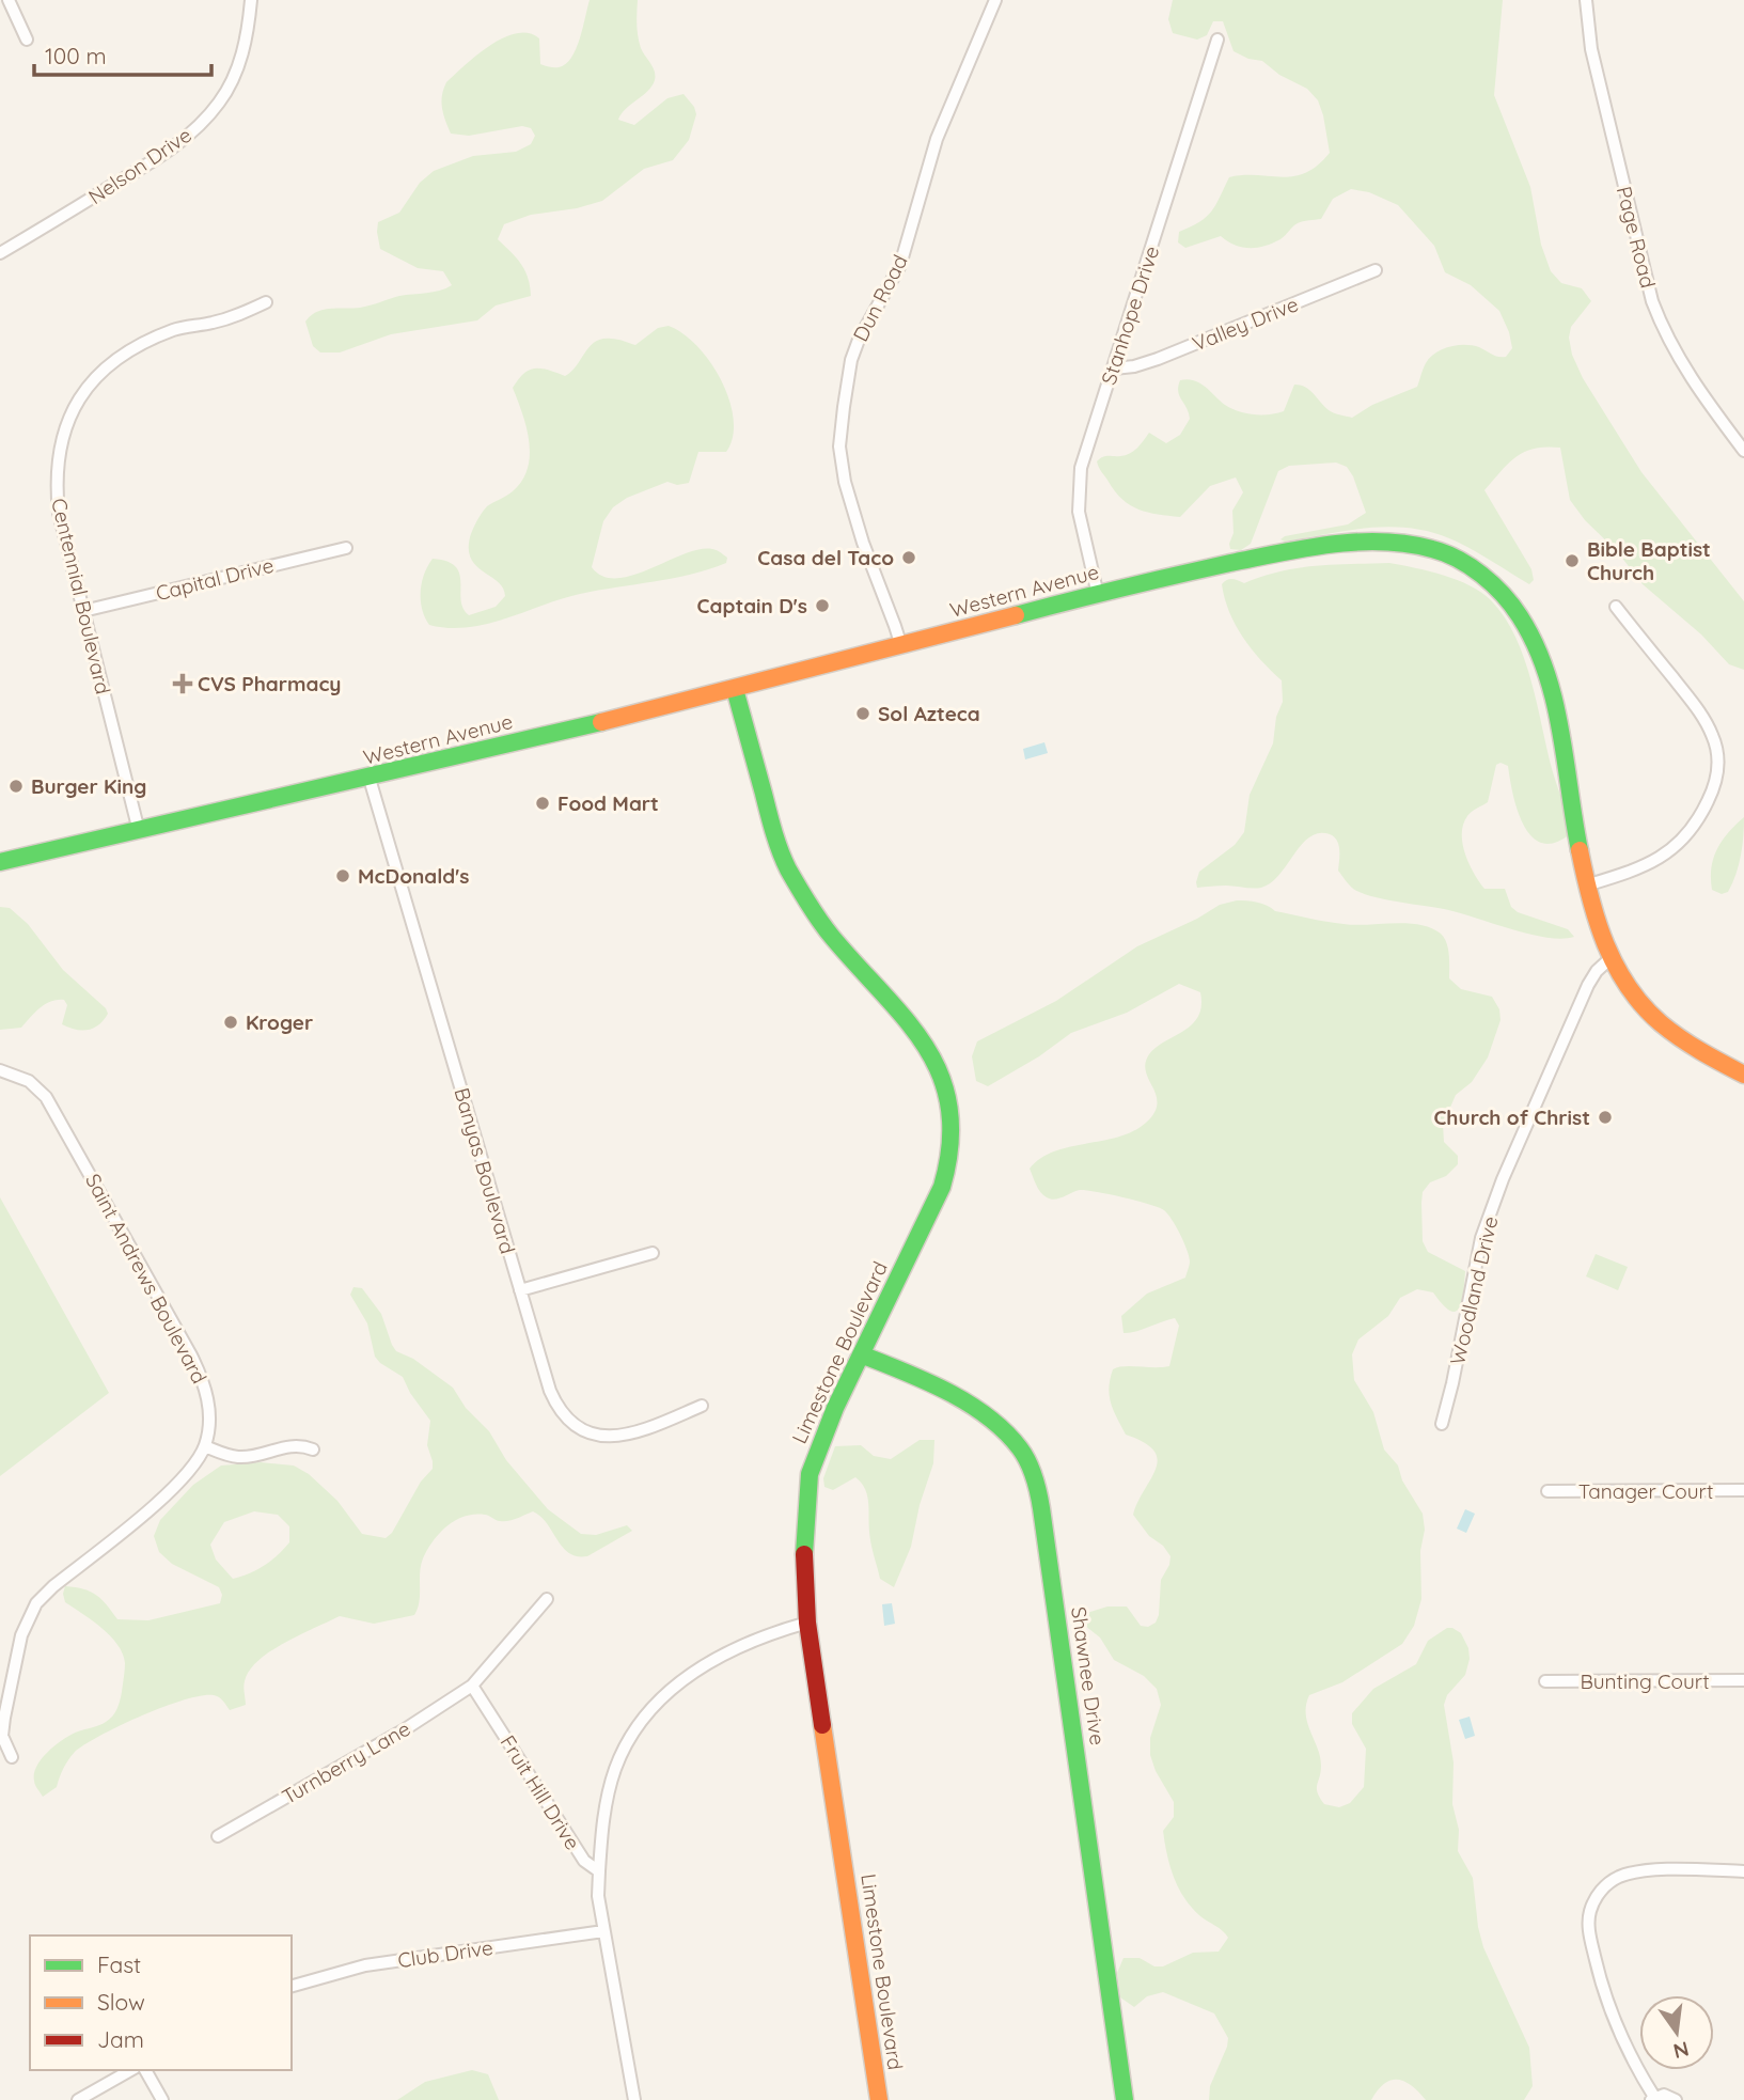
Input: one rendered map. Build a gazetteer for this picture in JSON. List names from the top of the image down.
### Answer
{
  "streets": {
    "street": [
      "Nelson Drive",
      "Page Road",
      "Dun Road",
      "Stanhope Drive",
      "Valley Drive",
      "Capital Drive",
      "Western Avenue",
      "Centennial Boulevard",
      "Banyas Boulevard",
      "Saint Andrews Boulevard",
      "Woodland Drive",
      "Limestone Boulevard",
      "Tanager Court",
      "Shawnee Drive",
      "Bunting Court",
      "Turnberry Lane",
      "Fruit Hill Drive",
      "Club Drive"
    ]
  },
  "crossings": [
    ["Dun Road", "Western Avenue"],
    ["Stanhope Drive", "Valley Drive"],
    ["Stanhope Drive", "Western Avenue"],
    ["Capital Drive", "Centennial Boulevard"],
    ["Western Avenue", "Centennial Boulevard"],
    ["Western Avenue", "Banyas Boulevard"],
    ["Western Avenue", "Woodland Drive"],
    ["Western Avenue", "Limestone Boulevard"],
    ["Limestone Boulevard", "Shawnee Drive"],
    ["Turnberry Lane", "Fruit Hill Drive"]
  ],
  "places": {
    "other": [
      "Casa del Taco",
      "Bible Baptist Church",
      "Captain D's",
      "Sol Azteca",
      "Burger King",
      "Food Mart",
      "McDonald's",
      "Kroger",
      "Church of Christ"
    ],
    "health": ["CVS Pharmacy"]
  },
  "legend": ["Fast", "Slow", "Jam"],
  "scale_bar": "100 m",
  "north": "bottom"
}
